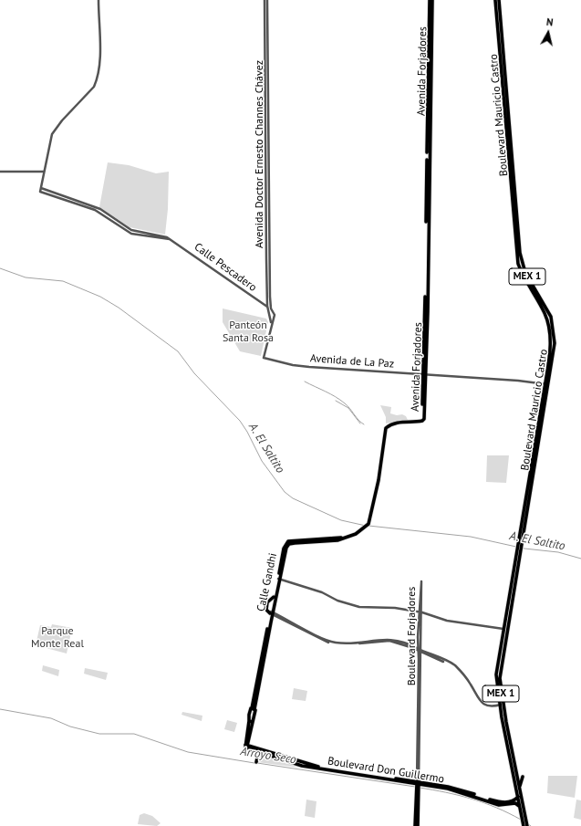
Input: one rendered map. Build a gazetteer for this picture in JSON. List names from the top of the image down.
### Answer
{
  "streets": {
    "main road": [
      "Avenida Forjadores",
      "Boulevard Mauricio Castro",
      "MEX 1",
      "Calle Gandhi",
      "Boulevard Forjadores",
      "Boulevard Don Guillermo"
    ],
    "street": ["Avenida Doctor Ernesto Channes Chávez", "Calle Pescadero", "Avenida de La Paz"]
  },
  "crossings": [
    ["Avenida Forjadores", "Avenida de La Paz"],
    ["Avenida Forjadores", "Calle Gandhi"],
    ["Boulevard Mauricio Castro", "Avenida de La Paz"],
    ["Boulevard Mauricio Castro", "Boulevard Don Guillermo"],
    ["Avenida Doctor Ernesto Channes Chávez", "Calle Pescadero"],
    ["Avenida Doctor Ernesto Channes Chávez", "Avenida de La Paz"],
    ["Boulevard Forjadores", "Boulevard Don Guillermo"]
  ],
  "water": ["A. El Saltito", "Arroyo Seco"],
  "parks": ["Panteón Santa Rosa", "Parque Monte Real"],
  "north": "top"
}
